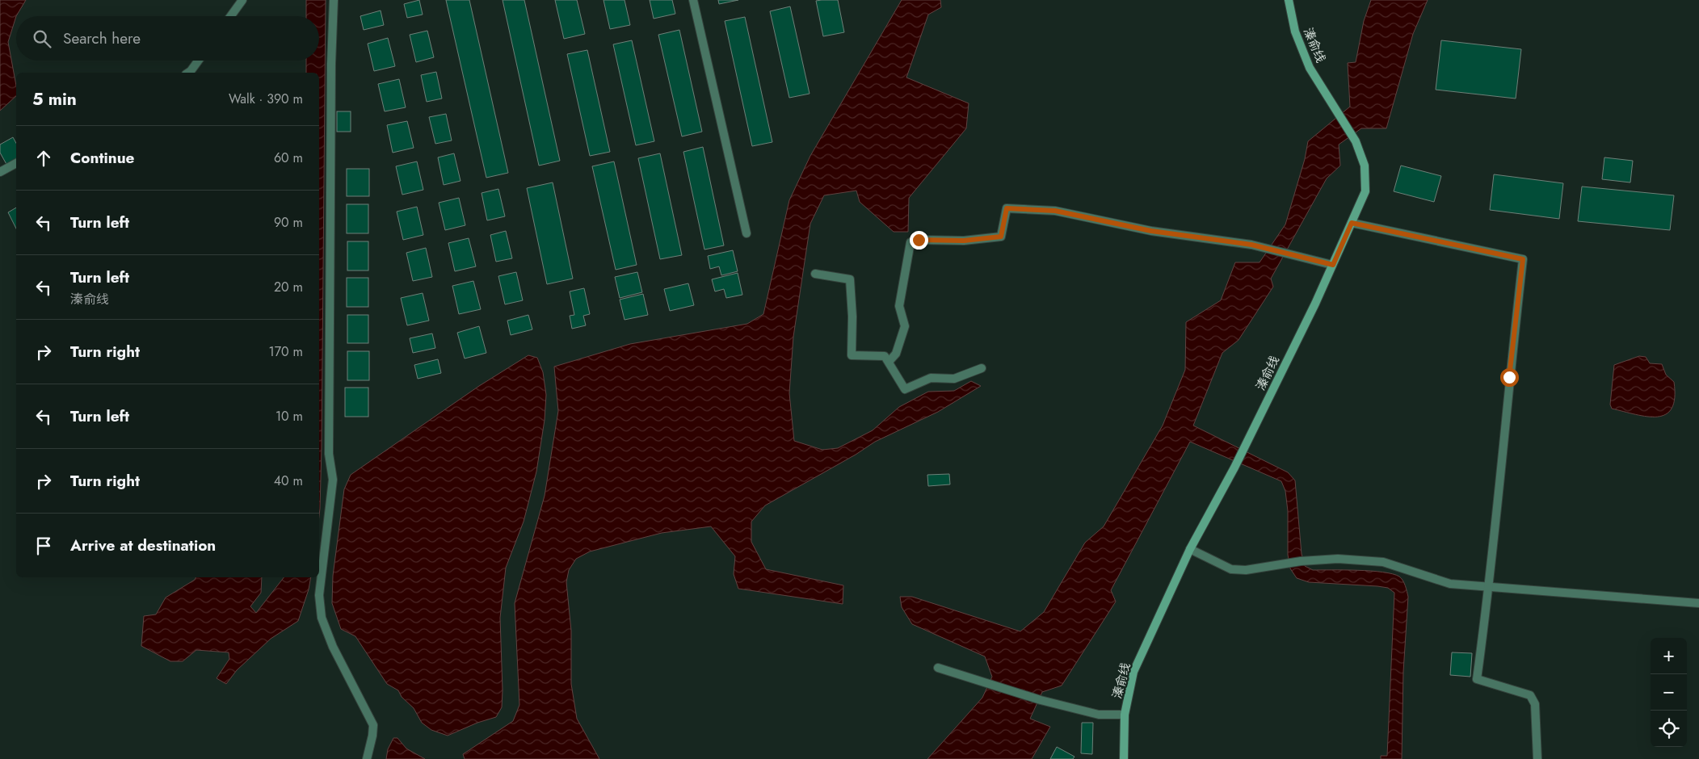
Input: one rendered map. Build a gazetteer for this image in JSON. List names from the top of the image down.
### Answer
{
  "streets": {
    "main road": ["溱俞线"]
  },
  "page": {
    "search": "Search here",
    "heading": ["5 min", "Walk · 390 m"],
    "list": [
      ["Continue", "60 m"],
      ["Turn left", "90 m"],
      ["Turn left", "溱俞线", "20 m"],
      ["Turn right", "170 m"],
      ["Turn left", "10 m"],
      ["Turn right", "40 m"],
      "Arrive at destination"
    ],
    "map_buttons": ["+", "−"]
  }
}
